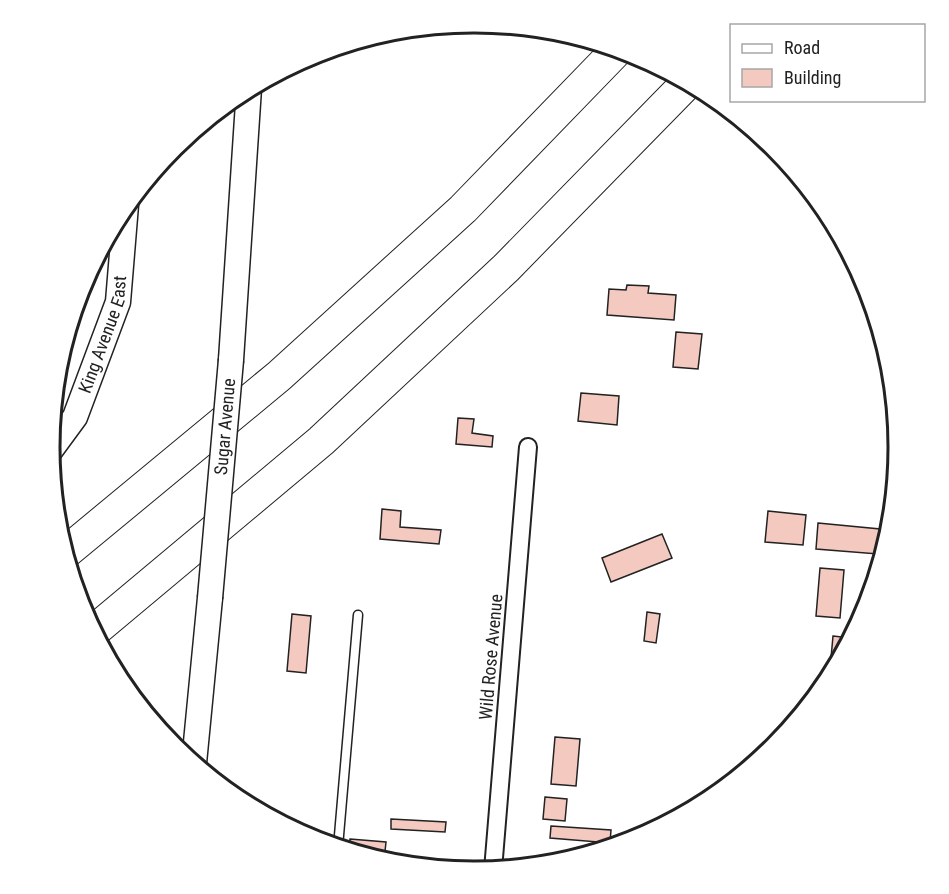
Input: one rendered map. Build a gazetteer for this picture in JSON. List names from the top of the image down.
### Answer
{
  "streets": {
    "main road": ["King Avenue East", "Sugar Avenue"],
    "street": ["Wild Rose Avenue"]
  },
  "legend": ["Road", "Building"]
}
